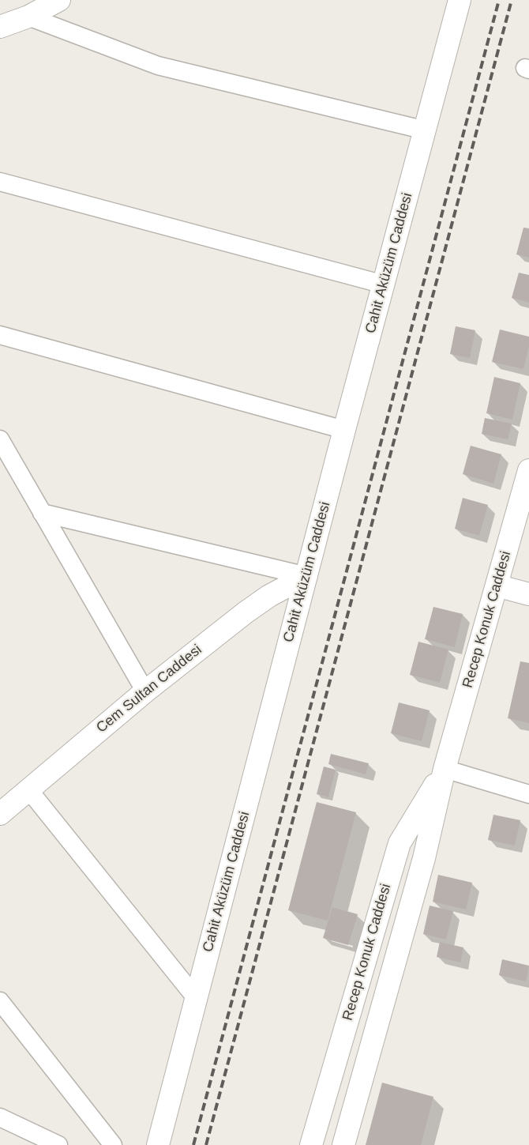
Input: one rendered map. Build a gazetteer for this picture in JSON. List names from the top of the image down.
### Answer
{
  "streets": {
    "street": ["Cahit Aküzüm Caddesi", "Recep Konuk Caddesi", "Cem Sultan Caddesi"]
  },
  "crossings": [
    ["Cahit Aküzüm Caddesi", "Cem Sultan Caddesi"]
  ]
}
